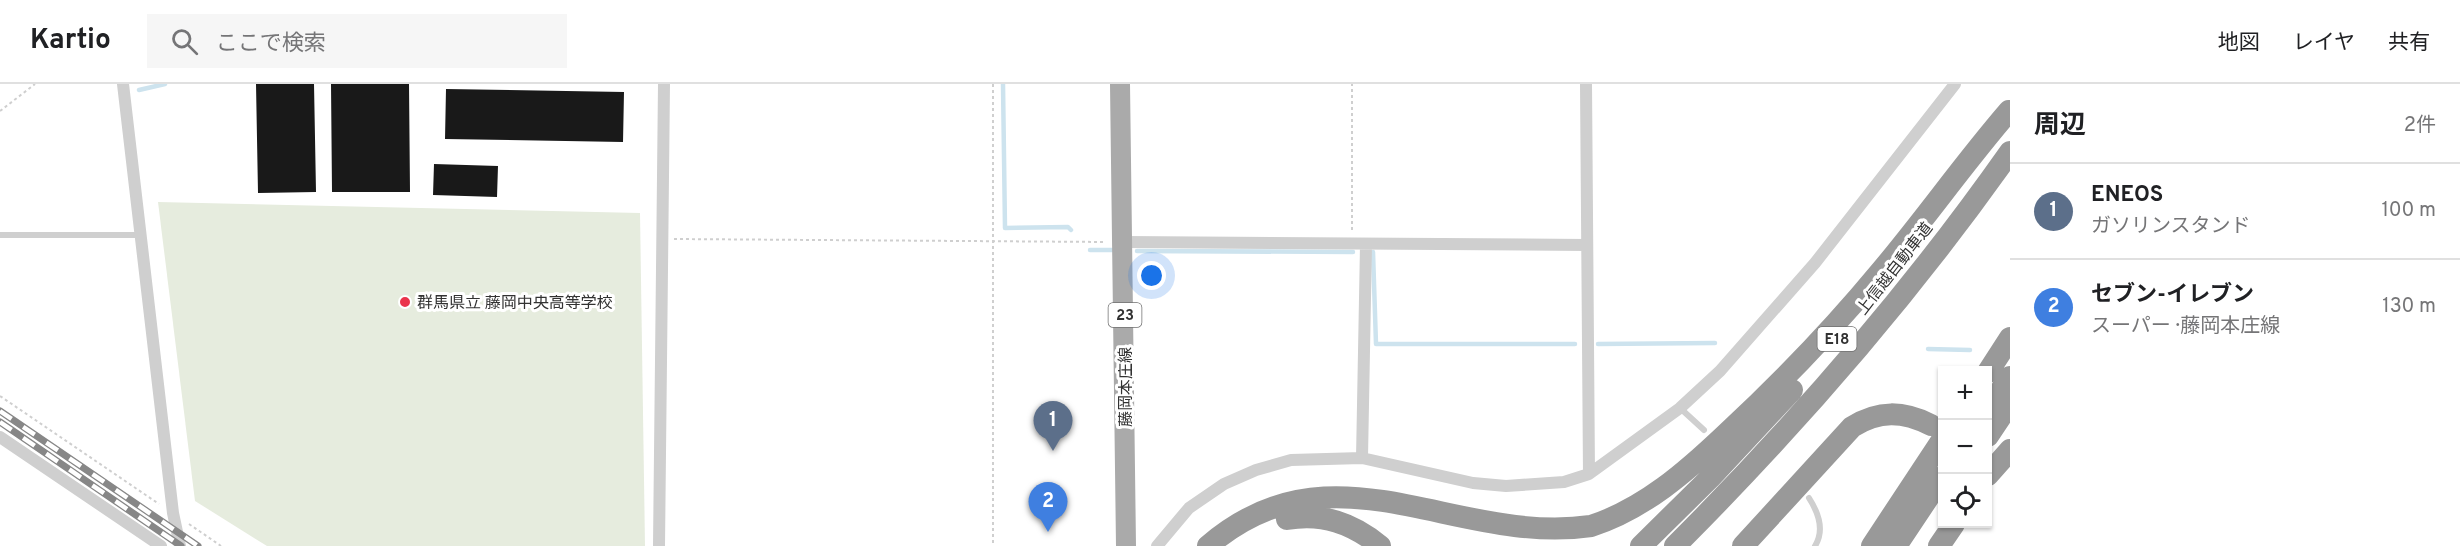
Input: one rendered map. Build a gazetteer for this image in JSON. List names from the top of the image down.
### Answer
{
  "streets": {
    "highway": ["上信越自動車道", "E18"],
    "main road": ["23", "藤岡本庄線"]
  },
  "places": ["群馬県立 藤岡中央高等学校"],
  "page": {
    "header": "Kartio",
    "search": "ここで検索",
    "nav": ["地図", "レイヤ", "共有"],
    "heading": ["周辺", "2件"],
    "list": [
      {
        "mark": "1",
        "name": "ENEOS",
        "note": "ガソリンスタンド",
        "value": "100 m"
      },
      {
        "mark": "2",
        "name": "セブン-イレブン",
        "note": "スーパー · 藤岡本庄線",
        "value": "130 m"
      }
    ],
    "map_buttons": ["+", "−"],
    "pins": ["1", "2"]
  }
}
